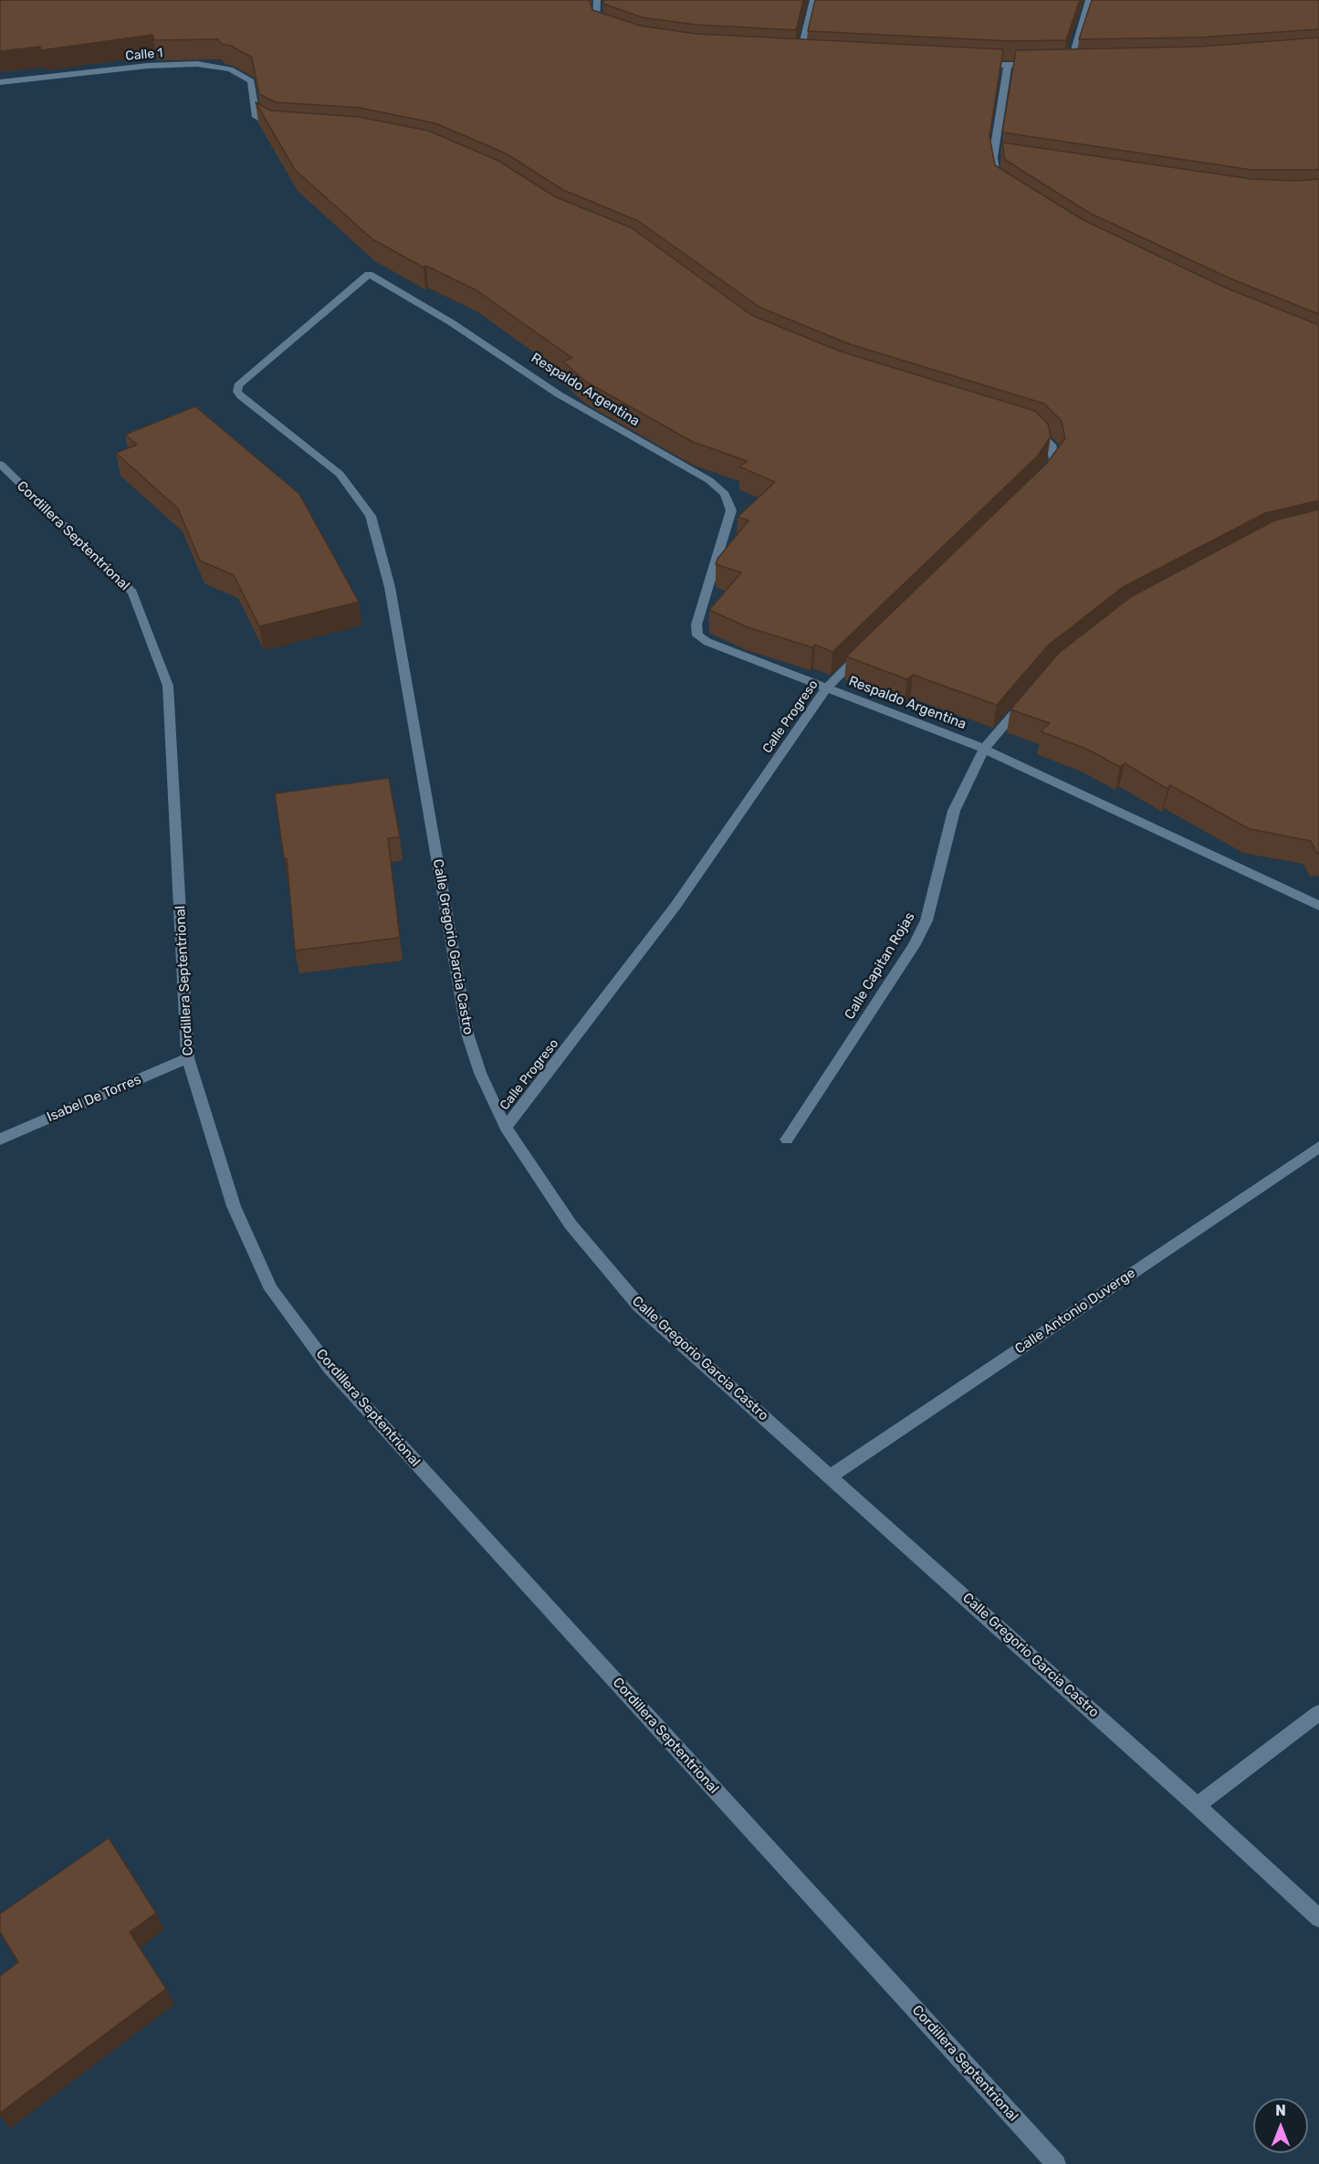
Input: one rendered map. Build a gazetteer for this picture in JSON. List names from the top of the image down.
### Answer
{
  "streets": {
    "street": [
      "Calle 1",
      "Respaldo Argentina",
      "Cordillera Septentrional",
      "Calle Progreso",
      "Calle Gregorio Garcia Castro",
      "Calle Capitan Rojas",
      "Isabel De Torres",
      "Calle Antonio Duverge"
    ]
  },
  "crossings": [
    ["Respaldo Argentina", "Calle Progreso"],
    ["Respaldo Argentina", "Calle Gregorio Garcia Castro"],
    ["Respaldo Argentina", "Calle Capitan Rojas"],
    ["Cordillera Septentrional", "Isabel De Torres"],
    ["Calle Progreso", "Calle Gregorio Garcia Castro"],
    ["Calle Gregorio Garcia Castro", "Calle Antonio Duverge"]
  ],
  "north": "top"
}
